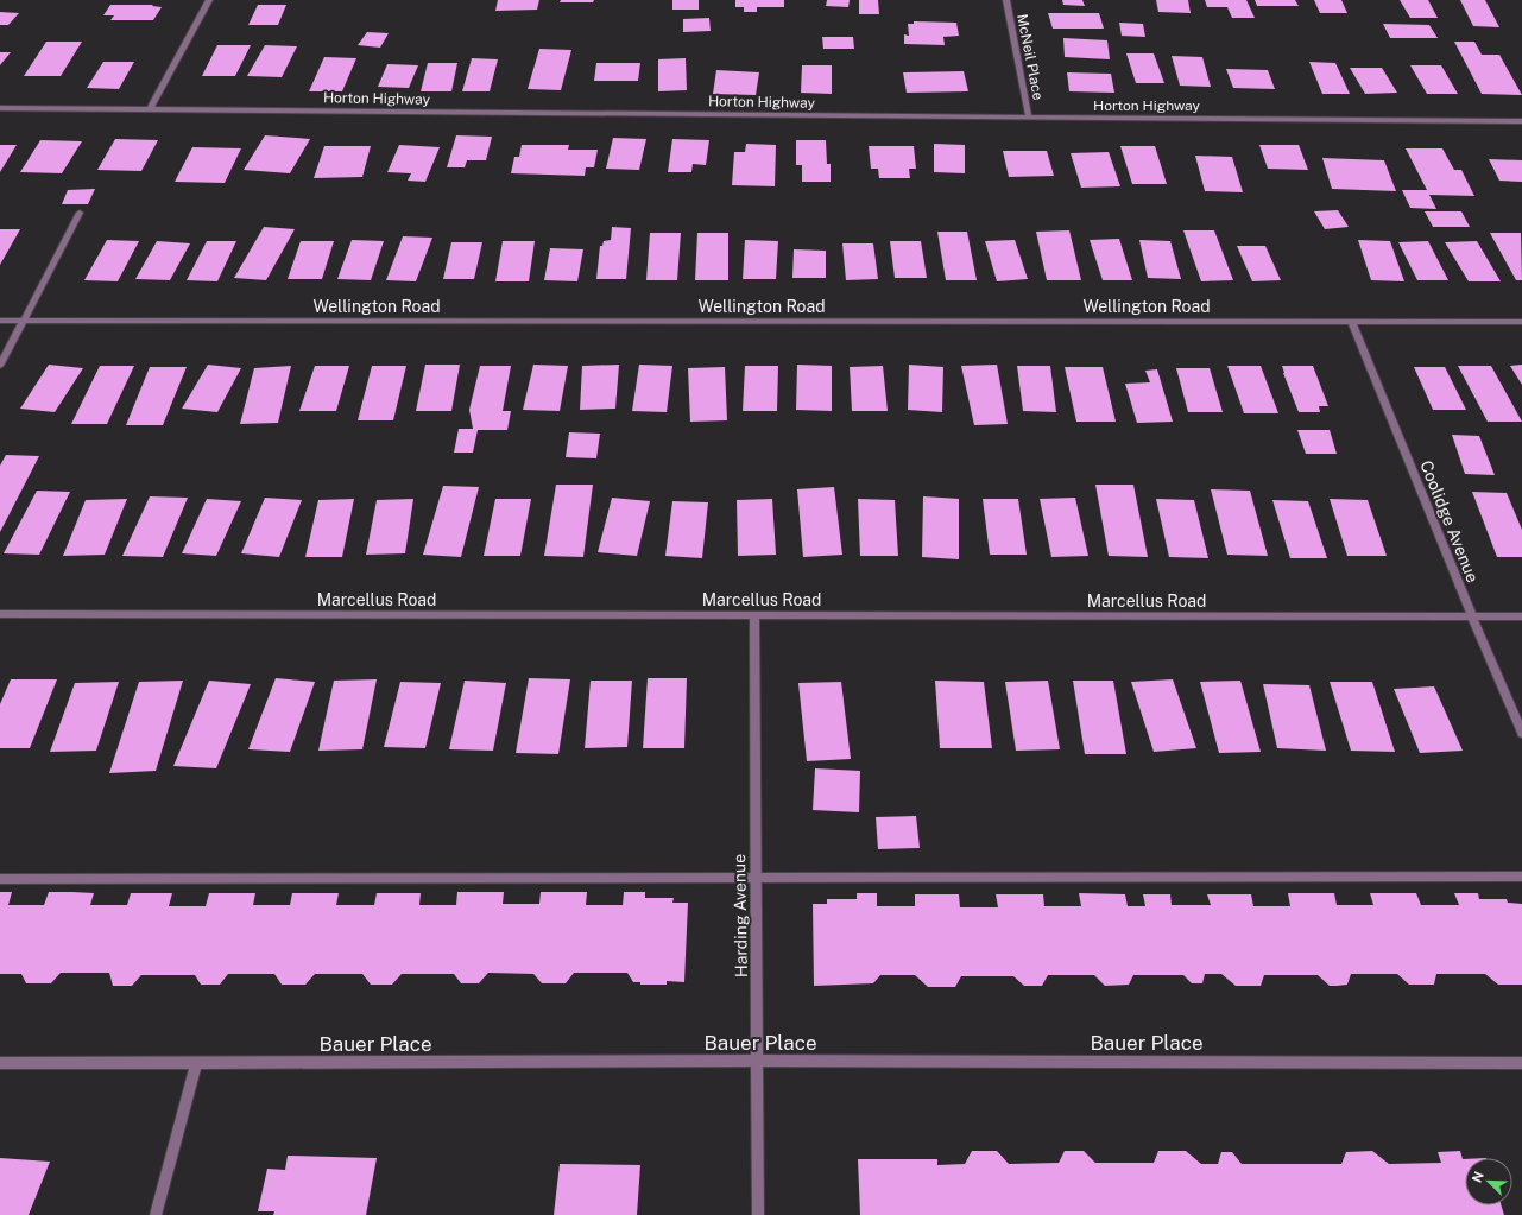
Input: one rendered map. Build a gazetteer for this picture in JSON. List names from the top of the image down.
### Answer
{
  "streets": {
    "street": [
      "McNeil Place",
      "Horton Highway",
      "Wellington Road",
      "Coolidge Avenue",
      "Marcellus Road",
      "Harding Avenue",
      "Bauer Place"
    ]
  },
  "crossings": [
    ["McNeil Place", "Horton Highway"],
    ["Wellington Road", "Coolidge Avenue"],
    ["Coolidge Avenue", "Marcellus Road"],
    ["Marcellus Road", "Harding Avenue"],
    ["Harding Avenue", "Bauer Place"]
  ],
  "north": "top left"
}
